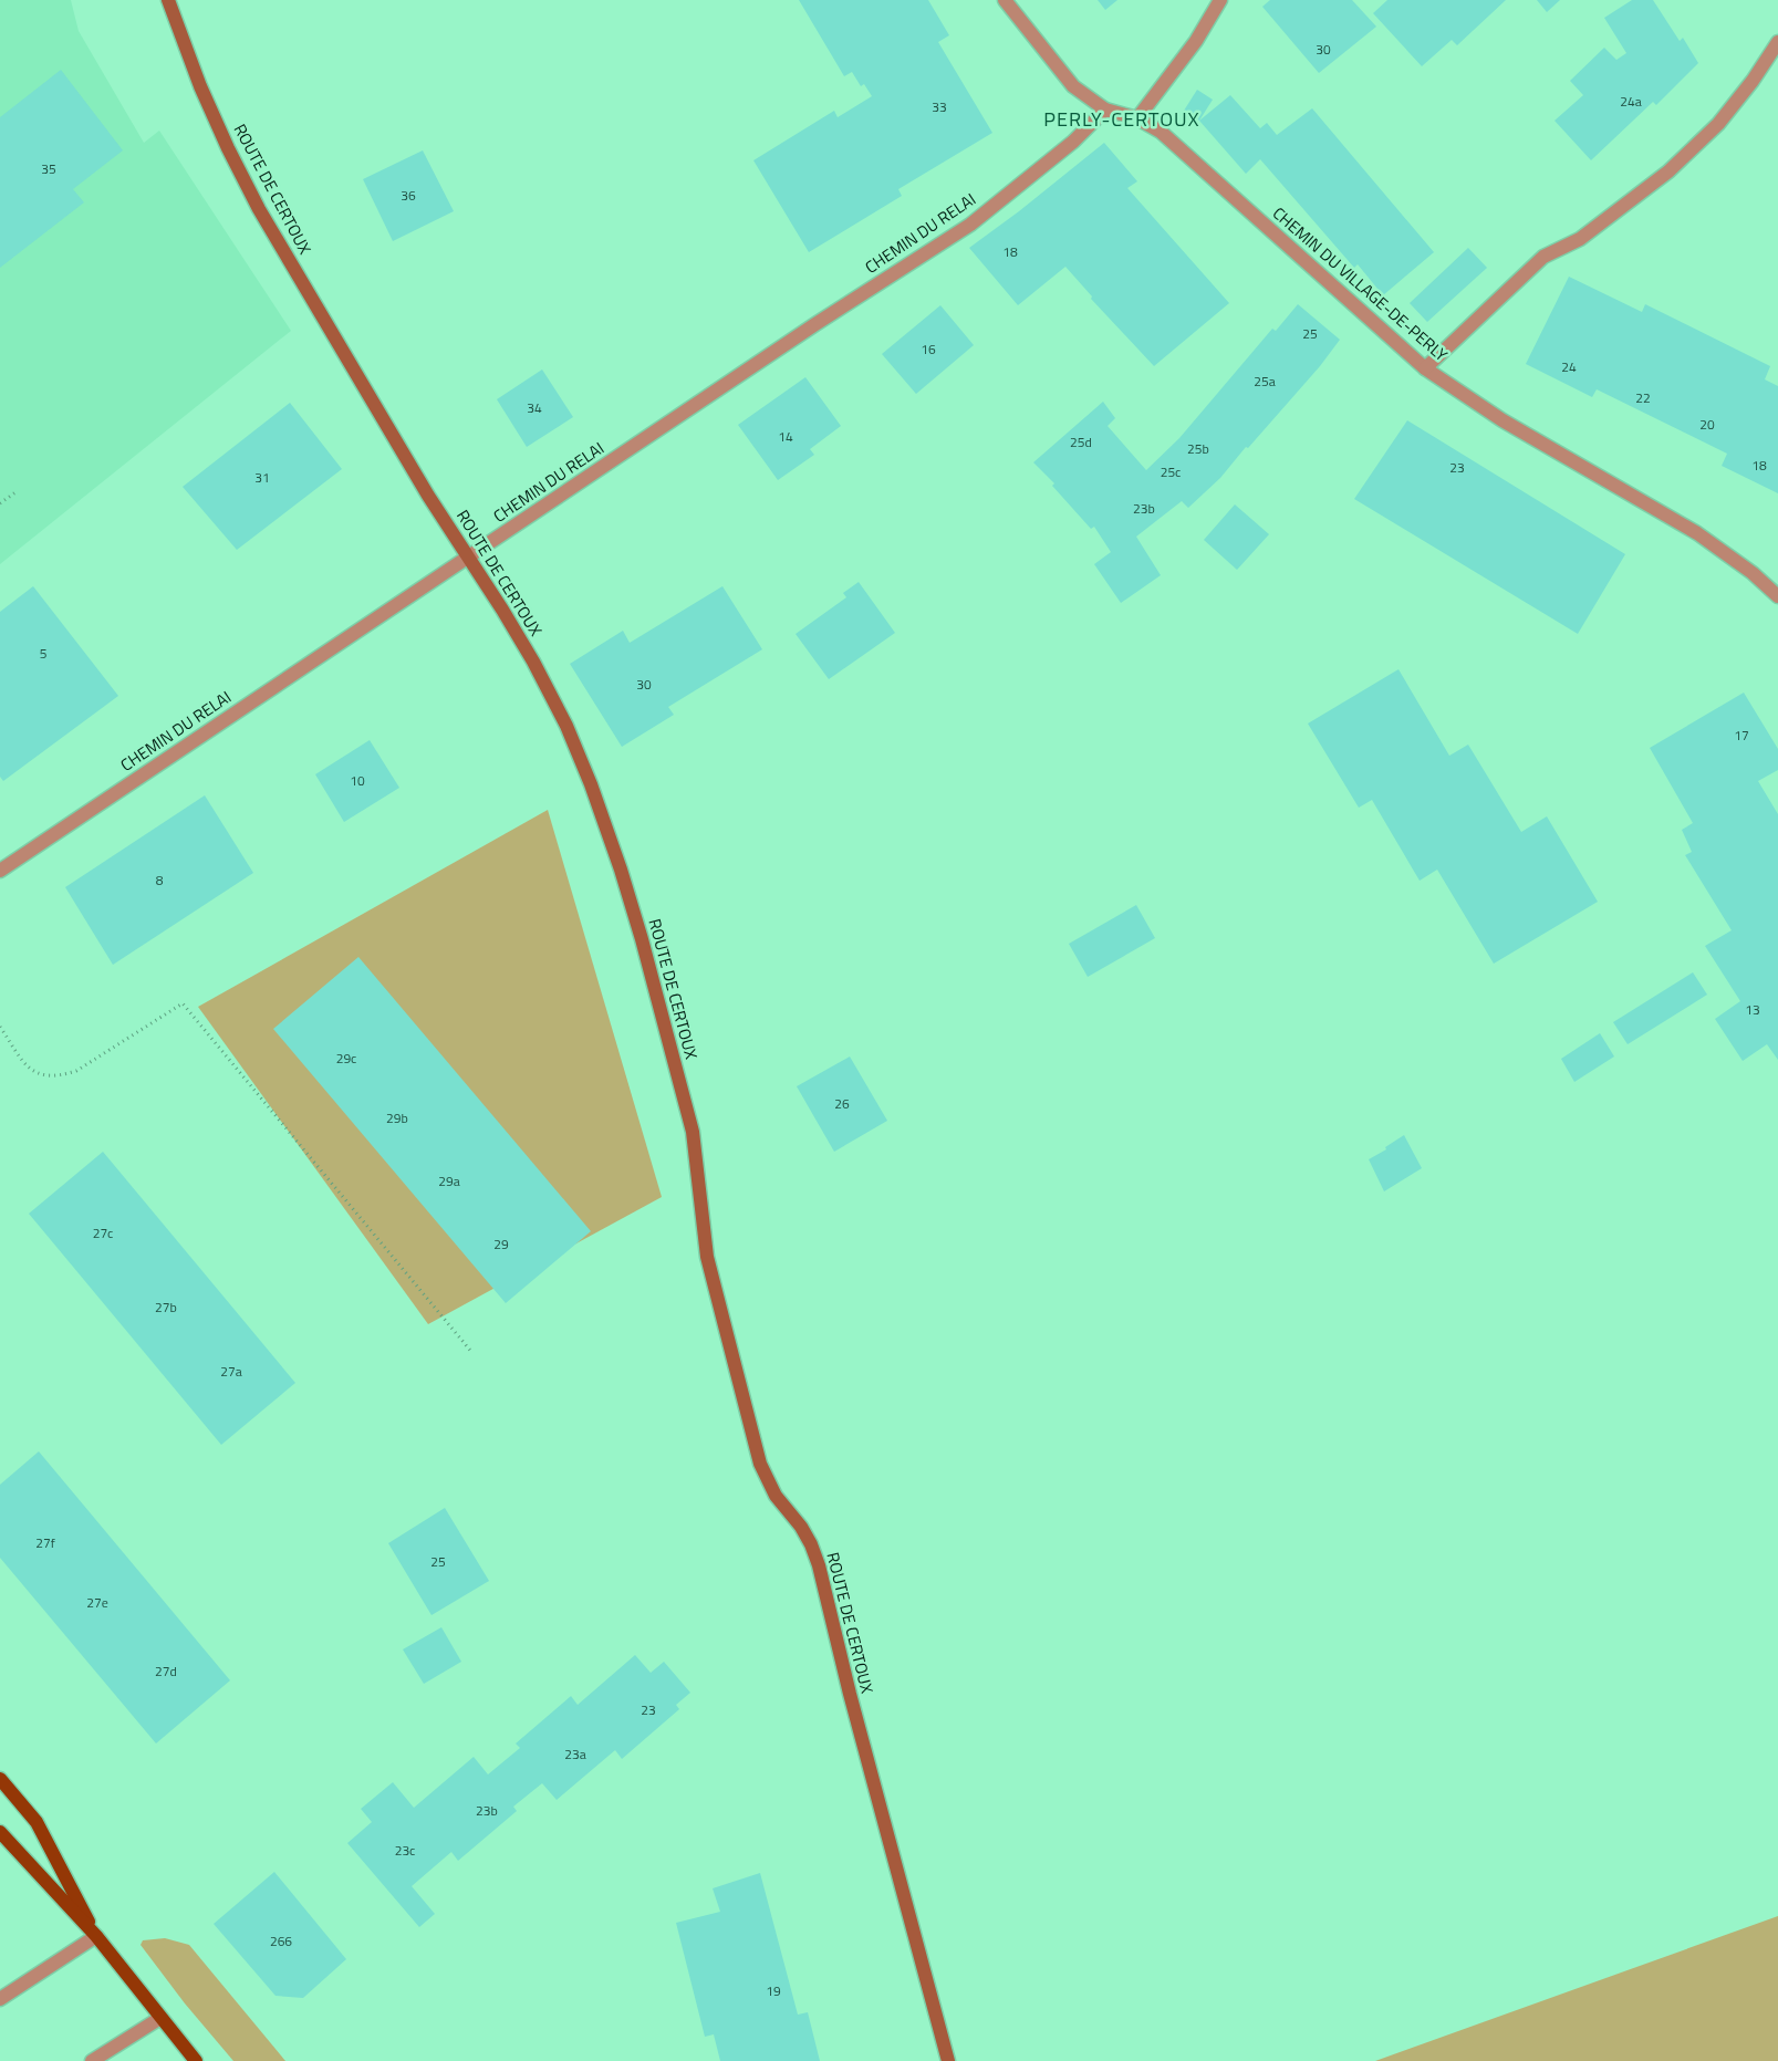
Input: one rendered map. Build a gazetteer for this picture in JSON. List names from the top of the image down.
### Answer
{
  "streets": {
    "street": ["ROUTE DE CERTOUX", "CHEMIN DU RELAI", "CHEMIN DU VILLAGE-DE-PERLY"]
  },
  "crossings": [
    ["ROUTE DE CERTOUX", "CHEMIN DU RELAI"],
    ["CHEMIN DU RELAI", "CHEMIN DU VILLAGE-DE-PERLY"]
  ],
  "districts": ["PERLY-CERTOUX"],
  "house_numbers": [
    "30",
    "24a",
    "33",
    "35",
    "36",
    "18",
    "25",
    "16",
    "24",
    "25a",
    "22",
    "34",
    "20",
    "14",
    "25d",
    "25b",
    "18",
    "23",
    "25c",
    "31",
    "23b",
    "5",
    "30",
    "17",
    "10",
    "8",
    "13",
    "29c",
    "26",
    "29b",
    "29a",
    "27c",
    "29",
    "27b",
    "27a",
    "27f",
    "25",
    "27e",
    "27d",
    "23",
    "23a",
    "23b",
    "23c",
    "266",
    "19"
  ]
}
